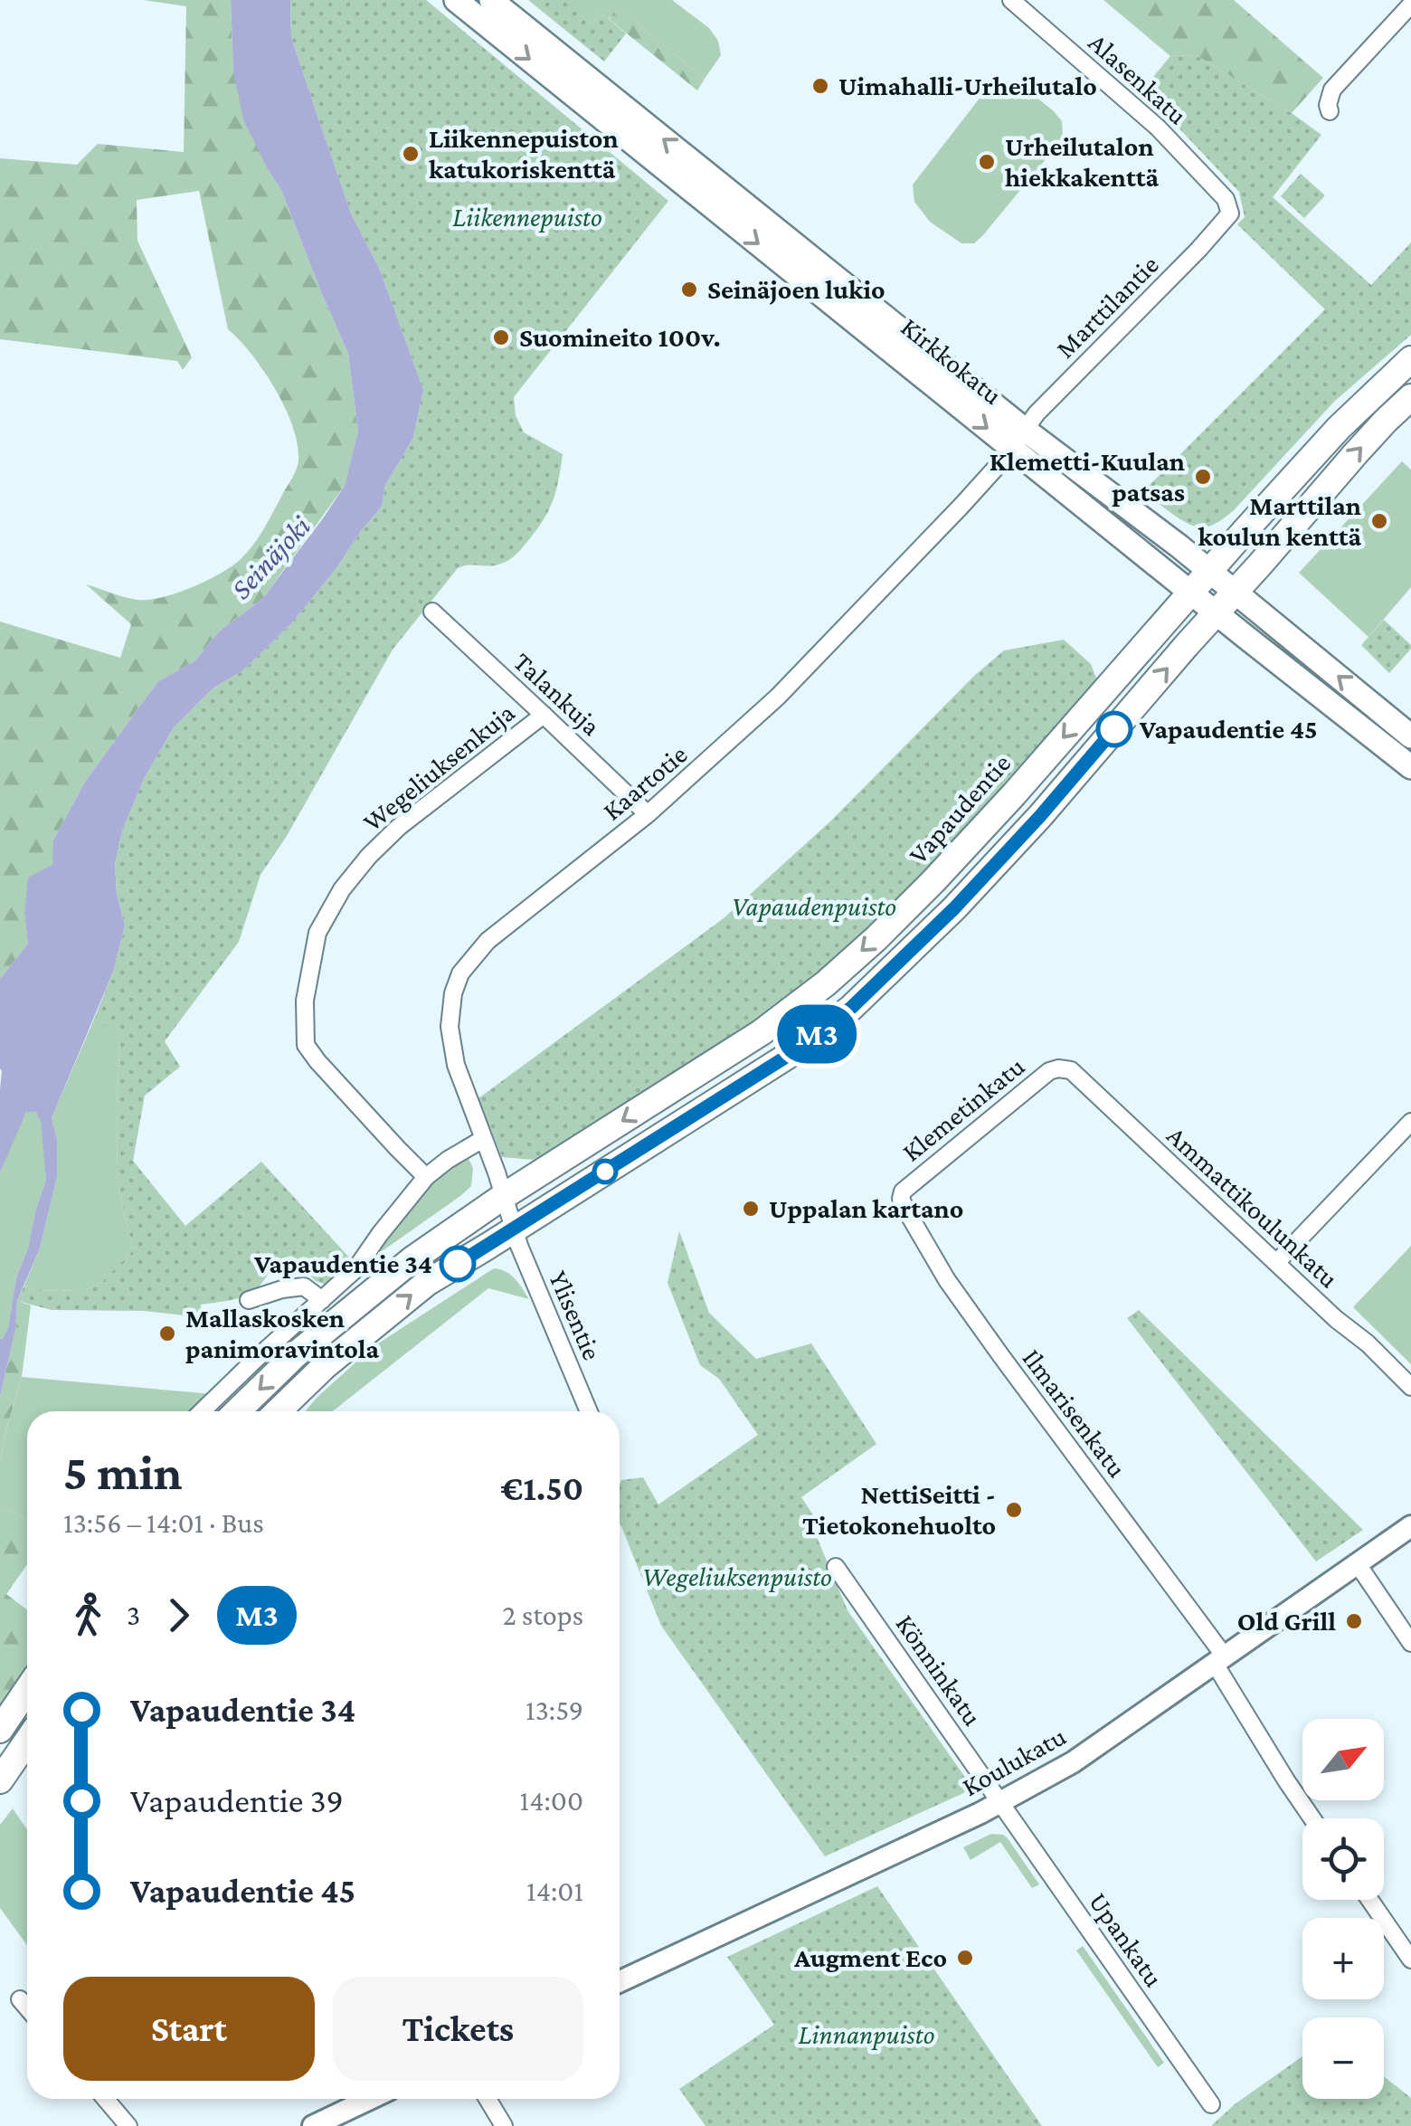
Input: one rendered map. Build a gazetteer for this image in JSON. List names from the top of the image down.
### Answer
{
  "streets": {
    "main road": ["Kirkkokatu", "Vapaudentie"],
    "street": [
      "Alasenkatu",
      "Marttilantie",
      "Talankuja",
      "Wegeliuksenkuja",
      "Kaartotie",
      "Klemetinkatu",
      "Ammattikoulunkatu",
      "Ylisentie",
      "Ilmarisenkatu",
      "Könninkatu",
      "Koulukatu",
      "Upankatu"
    ]
  },
  "crossings": [
    ["Alasenkatu", "Marttilantie"],
    ["Marttilantie", "Kirkkokatu"],
    ["Marttilantie", "Kaartotie"],
    ["Kirkkokatu", "Kaartotie"],
    ["Kirkkokatu", "Vapaudentie"],
    ["Talankuja", "Wegeliuksenkuja"],
    ["Talankuja", "Kaartotie"],
    ["Kaartotie", "Vapaudentie"],
    ["Kaartotie", "Ylisentie"],
    ["Vapaudentie", "Ylisentie"],
    ["Klemetinkatu", "Ammattikoulunkatu"],
    ["Klemetinkatu", "Ilmarisenkatu"],
    ["Ilmarisenkatu", "Koulukatu"],
    ["Könninkatu", "Koulukatu"],
    ["Könninkatu", "Upankatu"],
    ["Koulukatu", "Upankatu"]
  ],
  "water": ["Seinäjoki"],
  "parks": [
    "Liikennepuisto",
    "Vapaudenpuisto",
    "Wegeliuksenpuisto",
    "Linnanpuisto"
  ],
  "places": [
    "Uimahalli-Urheilutalo",
    "Liikennepuiston katukoriskenttä",
    "Urheilutalon hiekkakenttä",
    "Seinäjoen lukio",
    "Suomineito 100v.",
    "Klemetti-Kuulan patsas",
    "Marttilan koulun kenttä",
    "Vapaudentie 45",
    "Uppalan kartano",
    "Vapaudentie 34",
    "Mallaskosken panimoravintola",
    "NettiSeitti - Tietokonehuolto",
    "Old Grill",
    "Augment Eco"
  ],
  "lines": ["bus line M3"],
  "north": "top right",
  "page": {
    "on_map": "M3",
    "heading": ["5 min", "13:56 – 14:01 · Bus", "€1.50"],
    "legs": ["3", "M3", "2 stops"],
    "list": [
      {
        "name": "Vapaudentie 34",
        "value": "13:59"
      },
      {
        "name": "Vapaudentie 39",
        "value": "14:00"
      },
      {
        "name": "Vapaudentie 45",
        "value": "14:01"
      }
    ],
    "map_buttons": ["+", "−"],
    "buttons": ["Start", "Tickets"]
  }
}
